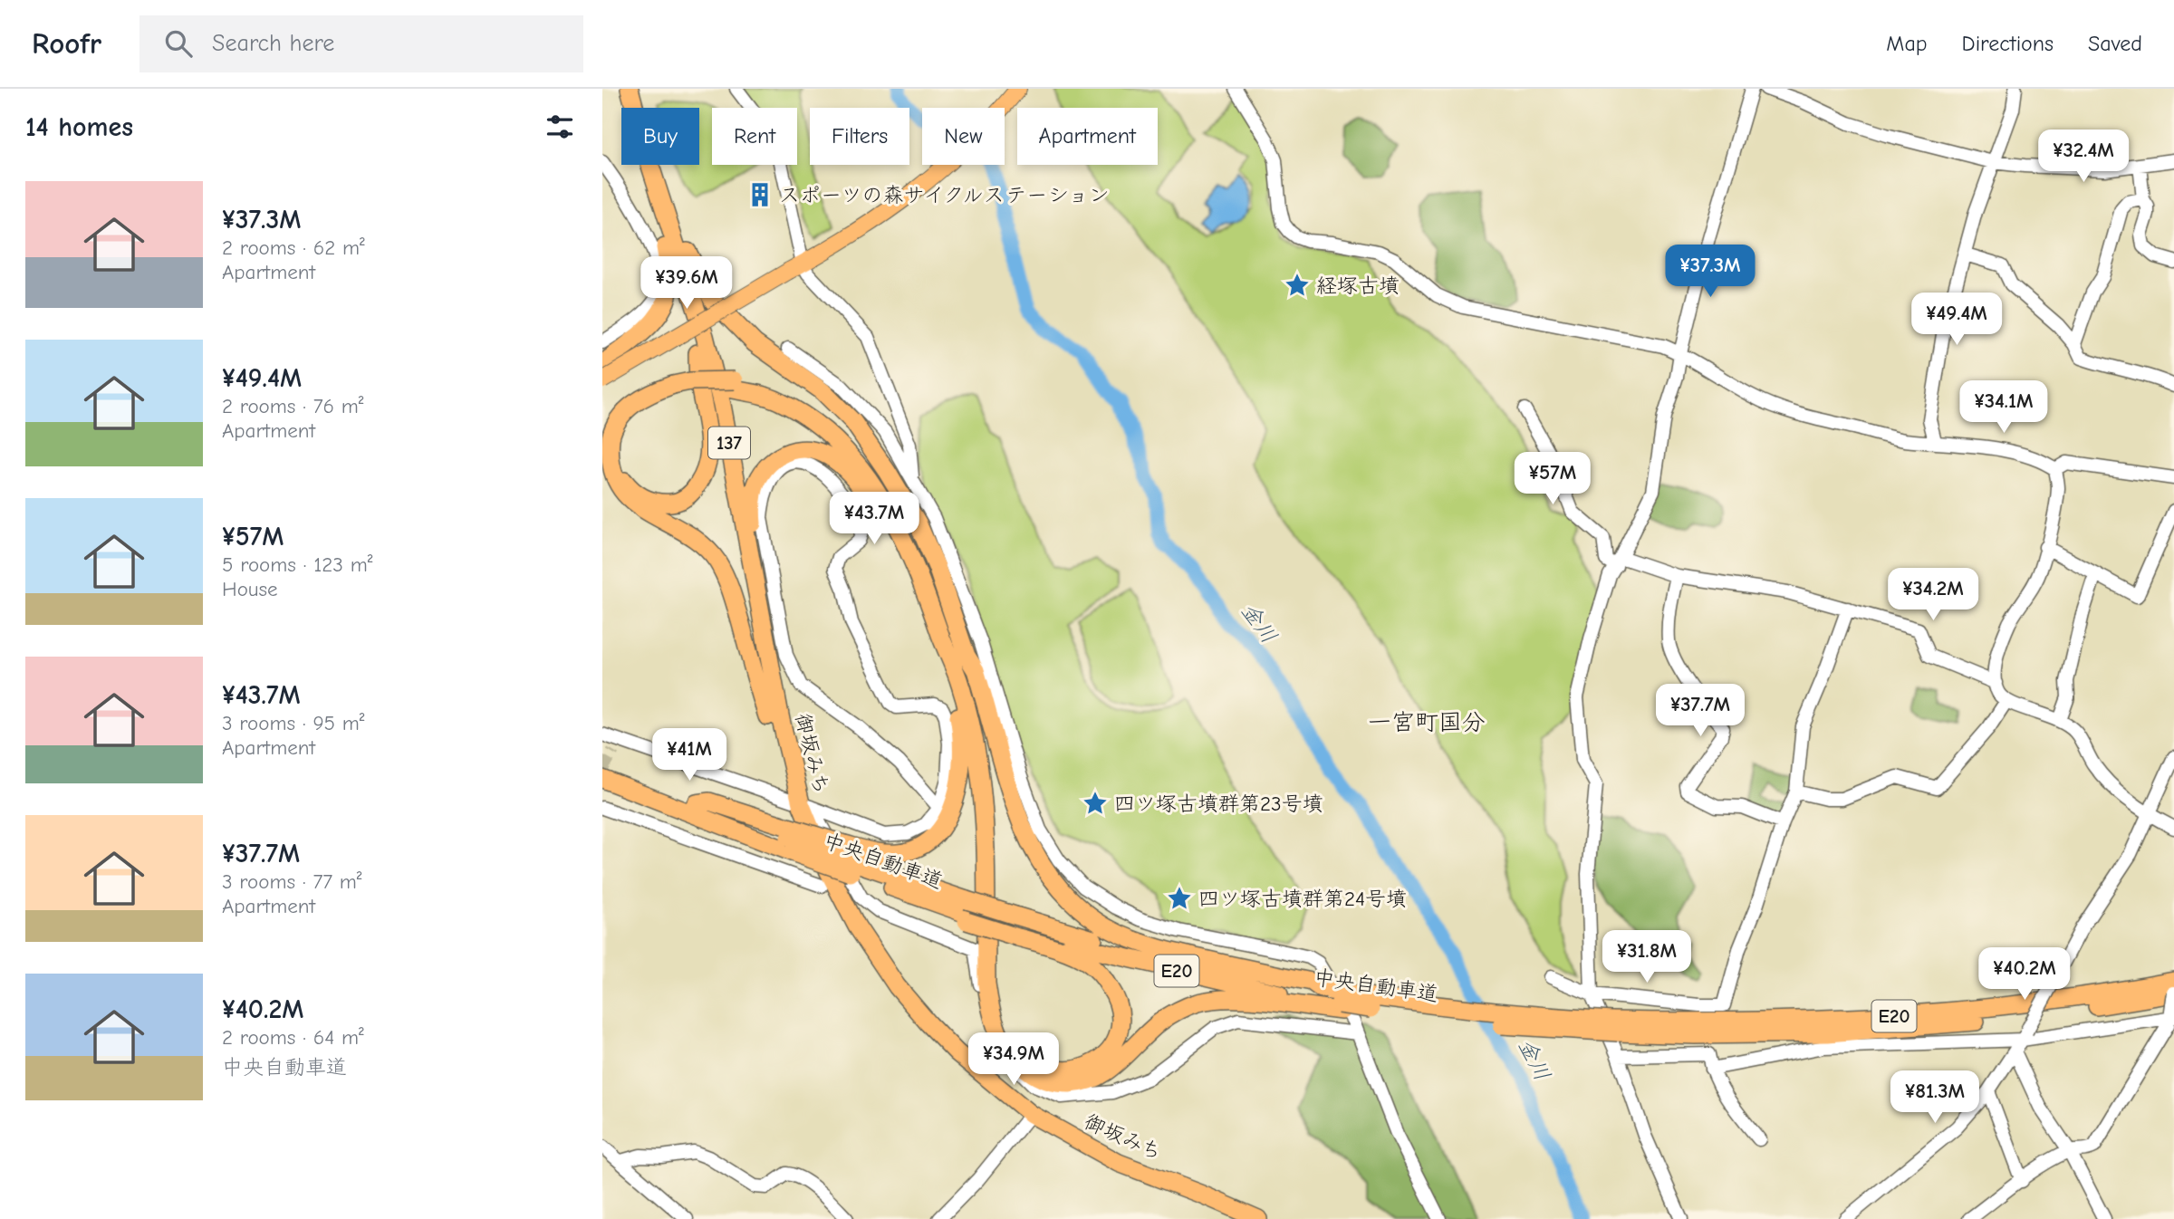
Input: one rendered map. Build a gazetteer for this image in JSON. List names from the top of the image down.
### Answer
{
  "streets": {
    "highway": [
      "137",
      "御坂みち",
      "中央自動車道",
      "E20"
    ]
  },
  "districts": ["一宮町国分"],
  "water": ["金川"],
  "places": {
    "building": ["スポーツの森サイクルステーション"],
    "place": ["経塚古墳", "四ツ塚古墳群第23号墳", "四ツ塚古墳群第24号墳"]
  },
  "page": {
    "header": "Roofr",
    "search": "Search here",
    "nav": ["Map", "Directions", "Saved"],
    "heading": "14 homes",
    "chip": [
      "Buy",
      "Rent",
      "Filters",
      "New",
      "Apartment"
    ],
    "price": [
      "¥32.4M",
      "¥37.3M",
      "¥39.6M",
      "¥49.4M",
      "¥34.1M",
      "¥57M",
      "¥43.7M",
      "¥34.2M",
      "¥37.7M",
      "¥41M",
      "¥31.8M",
      "¥40.2M",
      "¥34.9M",
      "¥81.3M"
    ],
    "list": [
      {
        "name": "¥37.3M",
        "note": "2 rooms · 62 m² · Apartment"
      },
      {
        "name": "¥49.4M",
        "note": "2 rooms · 76 m² · Apartment"
      },
      {
        "name": "¥57M",
        "note": "5 rooms · 123 m² · House"
      },
      {
        "name": "¥43.7M",
        "note": "3 rooms · 95 m² · Apartment"
      },
      {
        "name": "¥37.7M",
        "note": "3 rooms · 77 m² · Apartment"
      },
      {
        "name": "¥40.2M",
        "note": "2 rooms · 64 m² · 中央自動車道"
      }
    ]
  }
}
